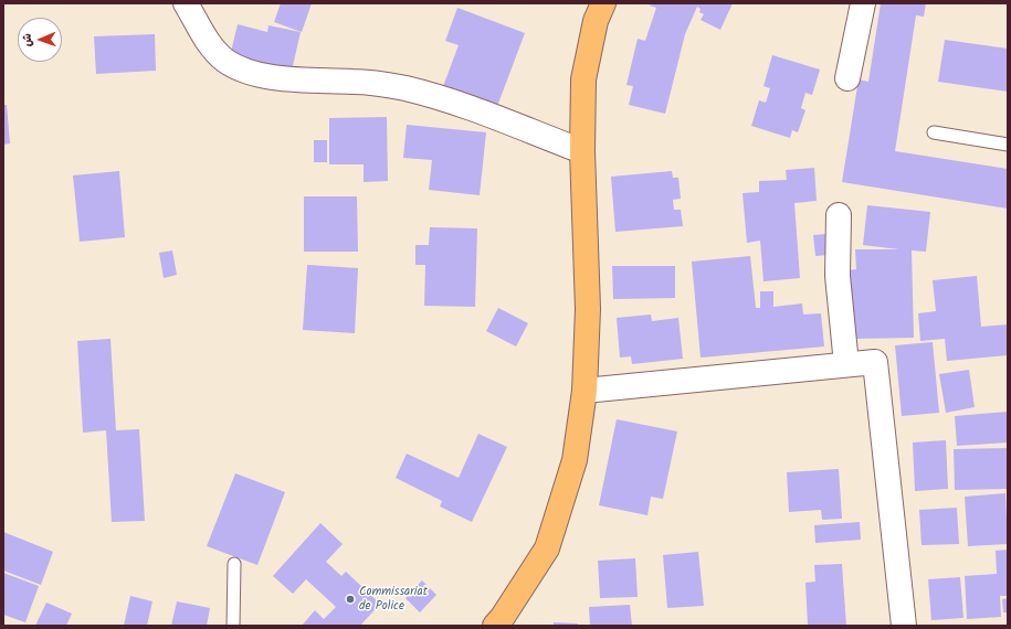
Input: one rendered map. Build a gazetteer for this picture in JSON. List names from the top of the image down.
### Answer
{
  "places": ["Commissariat de Police"],
  "north": "left"
}
